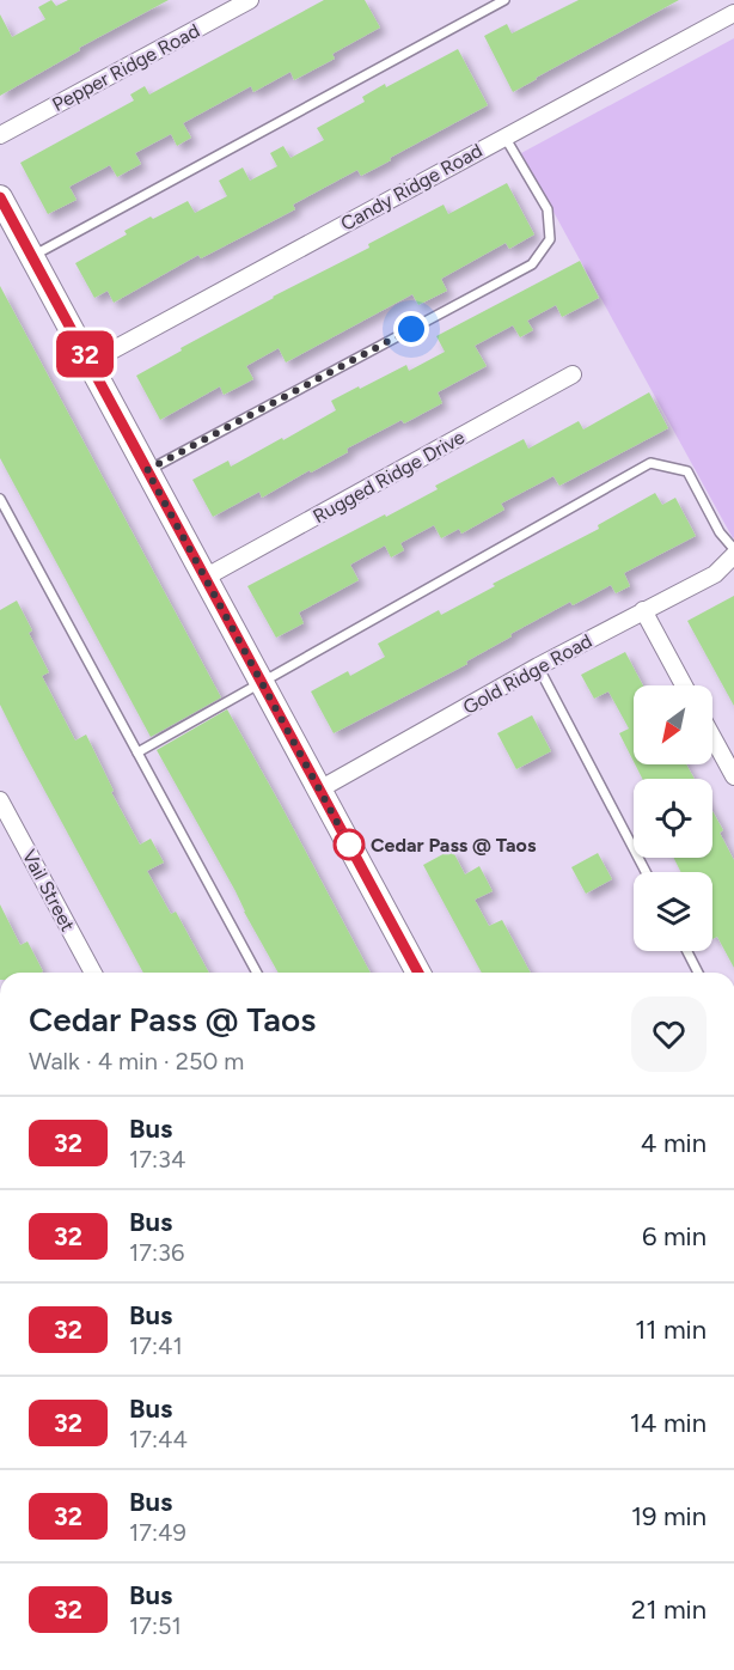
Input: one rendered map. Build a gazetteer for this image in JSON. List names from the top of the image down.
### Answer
{
  "streets": {
    "street": [
      "Pepper Ridge Road",
      "Candy Ridge Road",
      "Rugged Ridge Drive",
      "Gold Ridge Road",
      "Vail Street"
    ]
  },
  "places": ["Cedar Pass @ Taos"],
  "lines": ["bus line 32"],
  "north": "bottom left",
  "page": {
    "on_map": "32",
    "heading": ["Cedar Pass @ Taos", "Walk · 4 min · 250 m"],
    "list": [
      {
        "mark": "32",
        "name": "Bus",
        "note": "17:34",
        "value": "4 min"
      },
      {
        "mark": "32",
        "name": "Bus",
        "note": "17:36",
        "value": "6 min"
      },
      {
        "mark": "32",
        "name": "Bus",
        "note": "17:41",
        "value": "11 min"
      },
      {
        "mark": "32",
        "name": "Bus",
        "note": "17:44",
        "value": "14 min"
      },
      {
        "mark": "32",
        "name": "Bus",
        "note": "17:49",
        "value": "19 min"
      },
      {
        "mark": "32",
        "name": "Bus",
        "note": "17:51",
        "value": "21 min"
      }
    ]
  }
}
